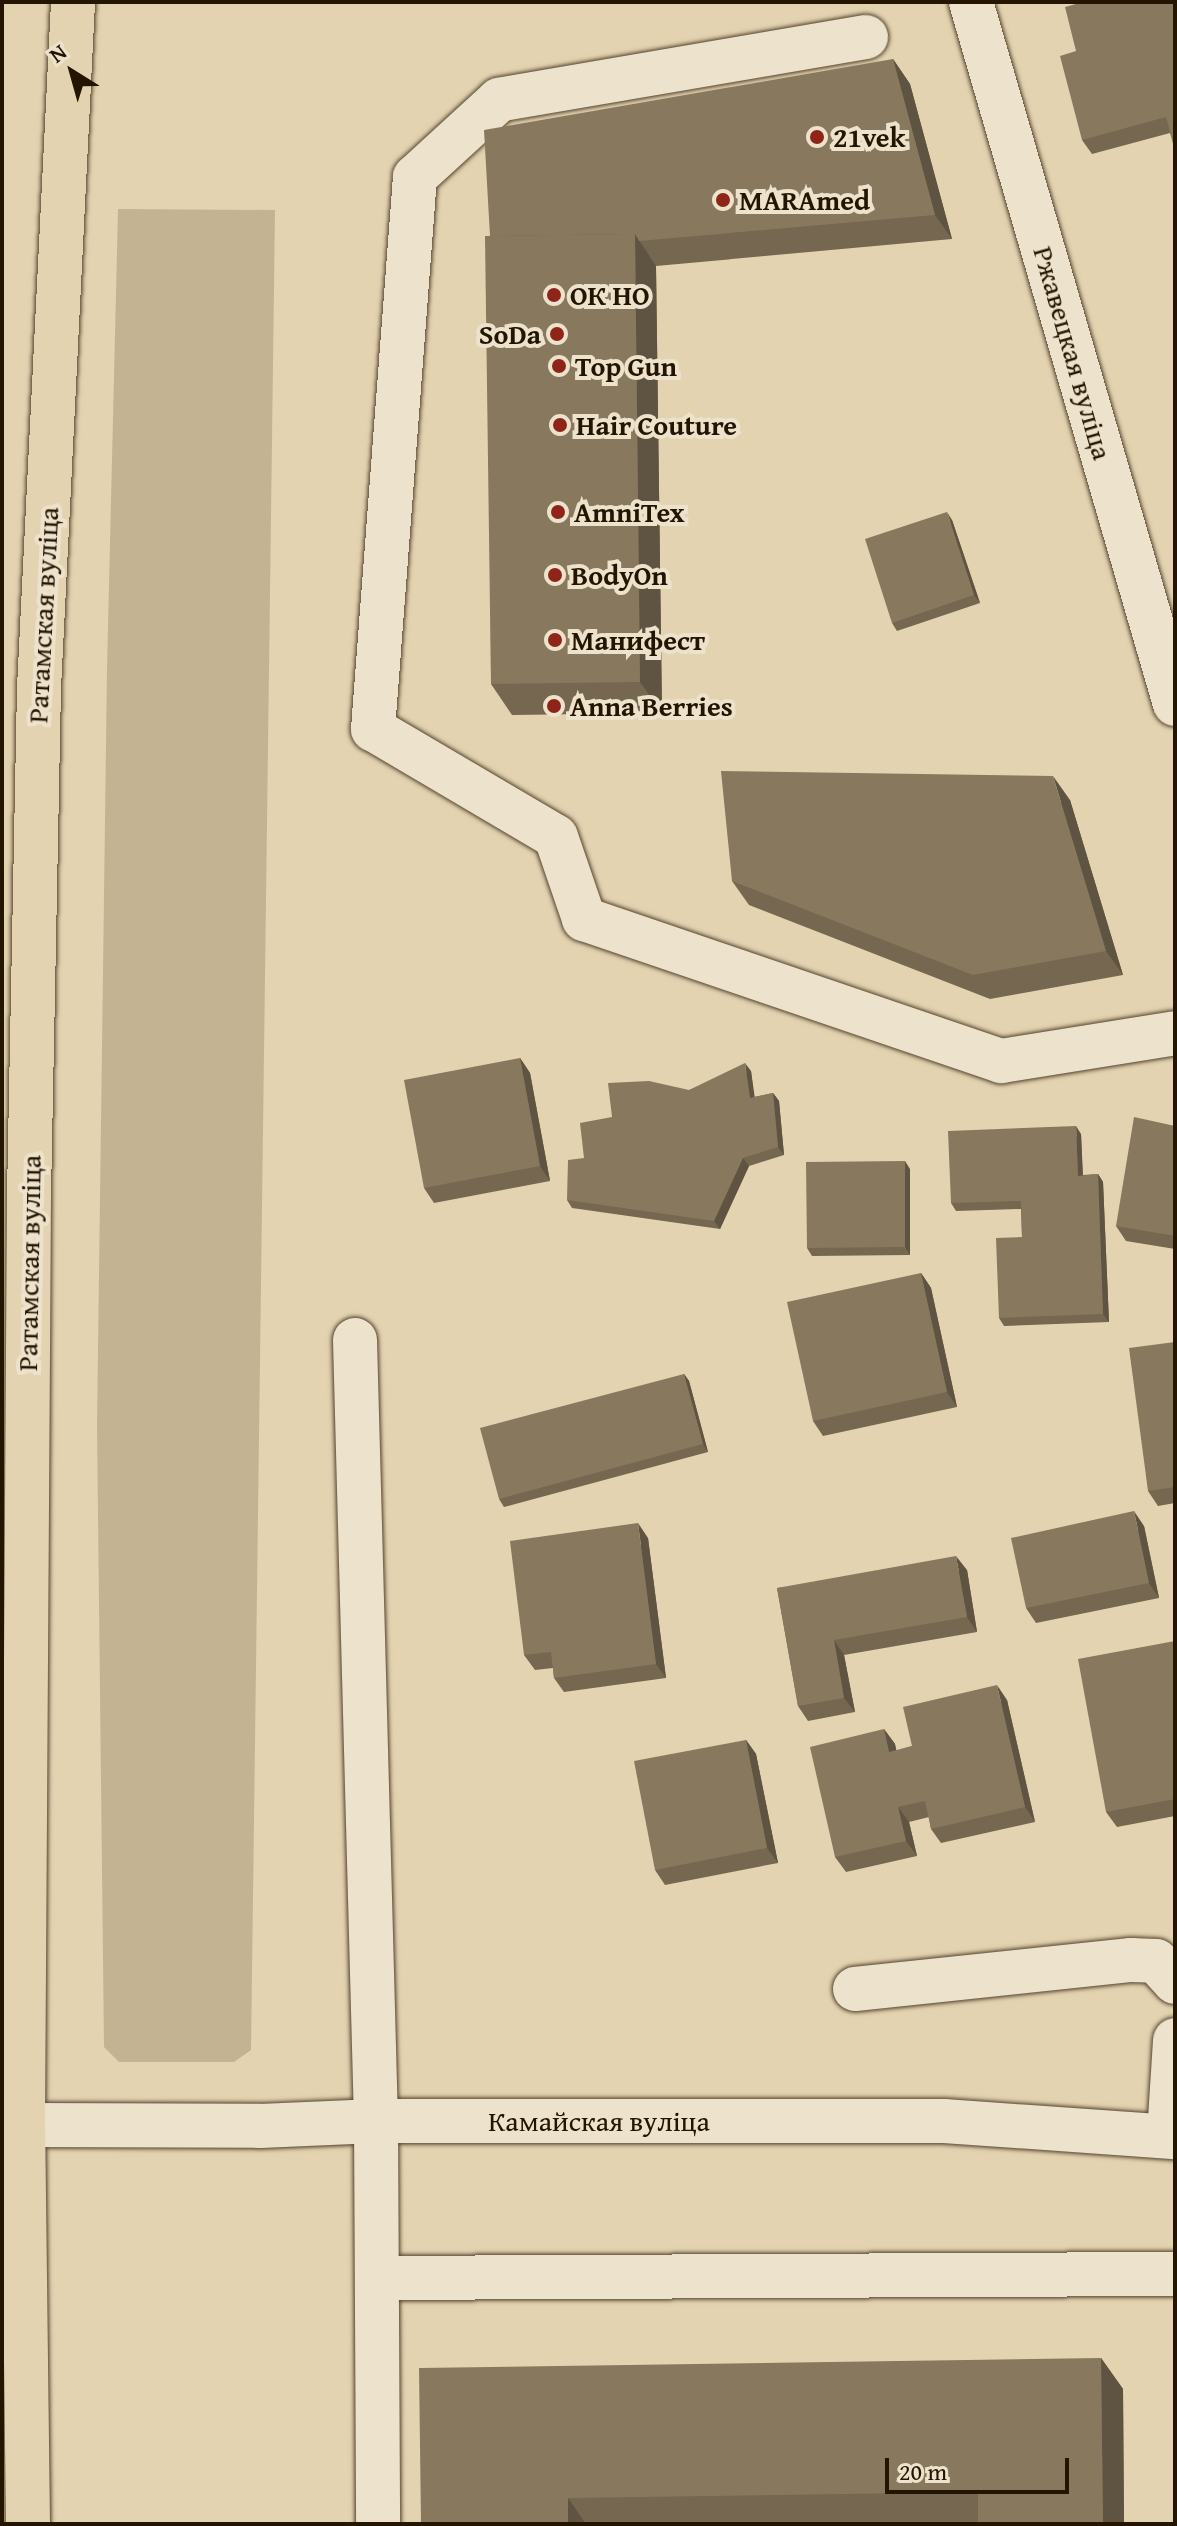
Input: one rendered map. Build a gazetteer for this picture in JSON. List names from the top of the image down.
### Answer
{
  "streets": {
    "main road": ["Ратамская вуліца"],
    "street": ["Ржавецкая вуліца", "Камайская вуліца"]
  },
  "crossings": [
    ["Ратамская вуліца", "Камайская вуліца"]
  ],
  "places": [
    "21vek",
    "MARAmed",
    "ОК НО",
    "SoDa",
    "Top Gun",
    "Hair Couture",
    "AmniTex",
    "BodyOn",
    "Манифест",
    "Anna Berries"
  ],
  "scale_bar": "20 m",
  "north": "top left"
}
